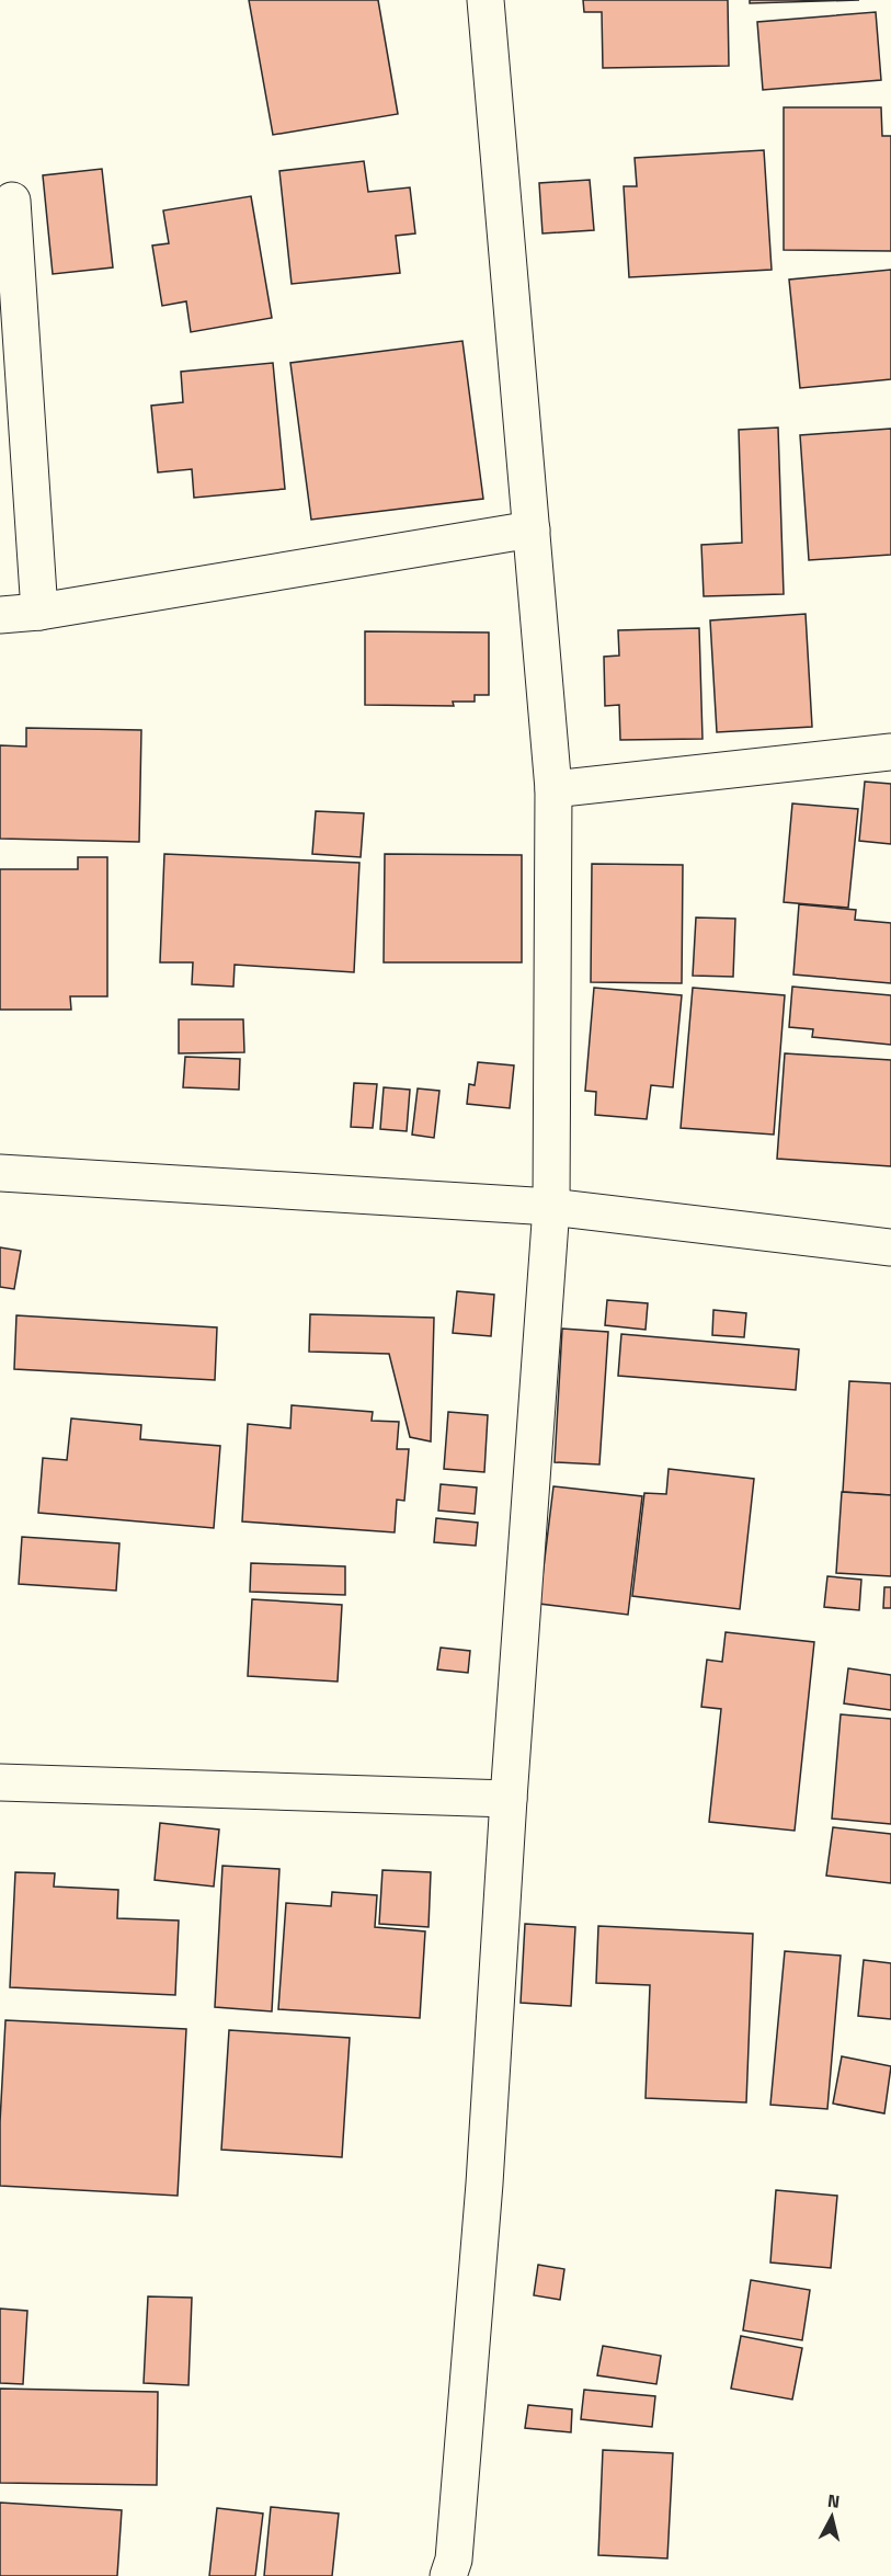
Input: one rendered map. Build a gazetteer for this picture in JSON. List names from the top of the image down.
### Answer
{
  "north": "top"
}
